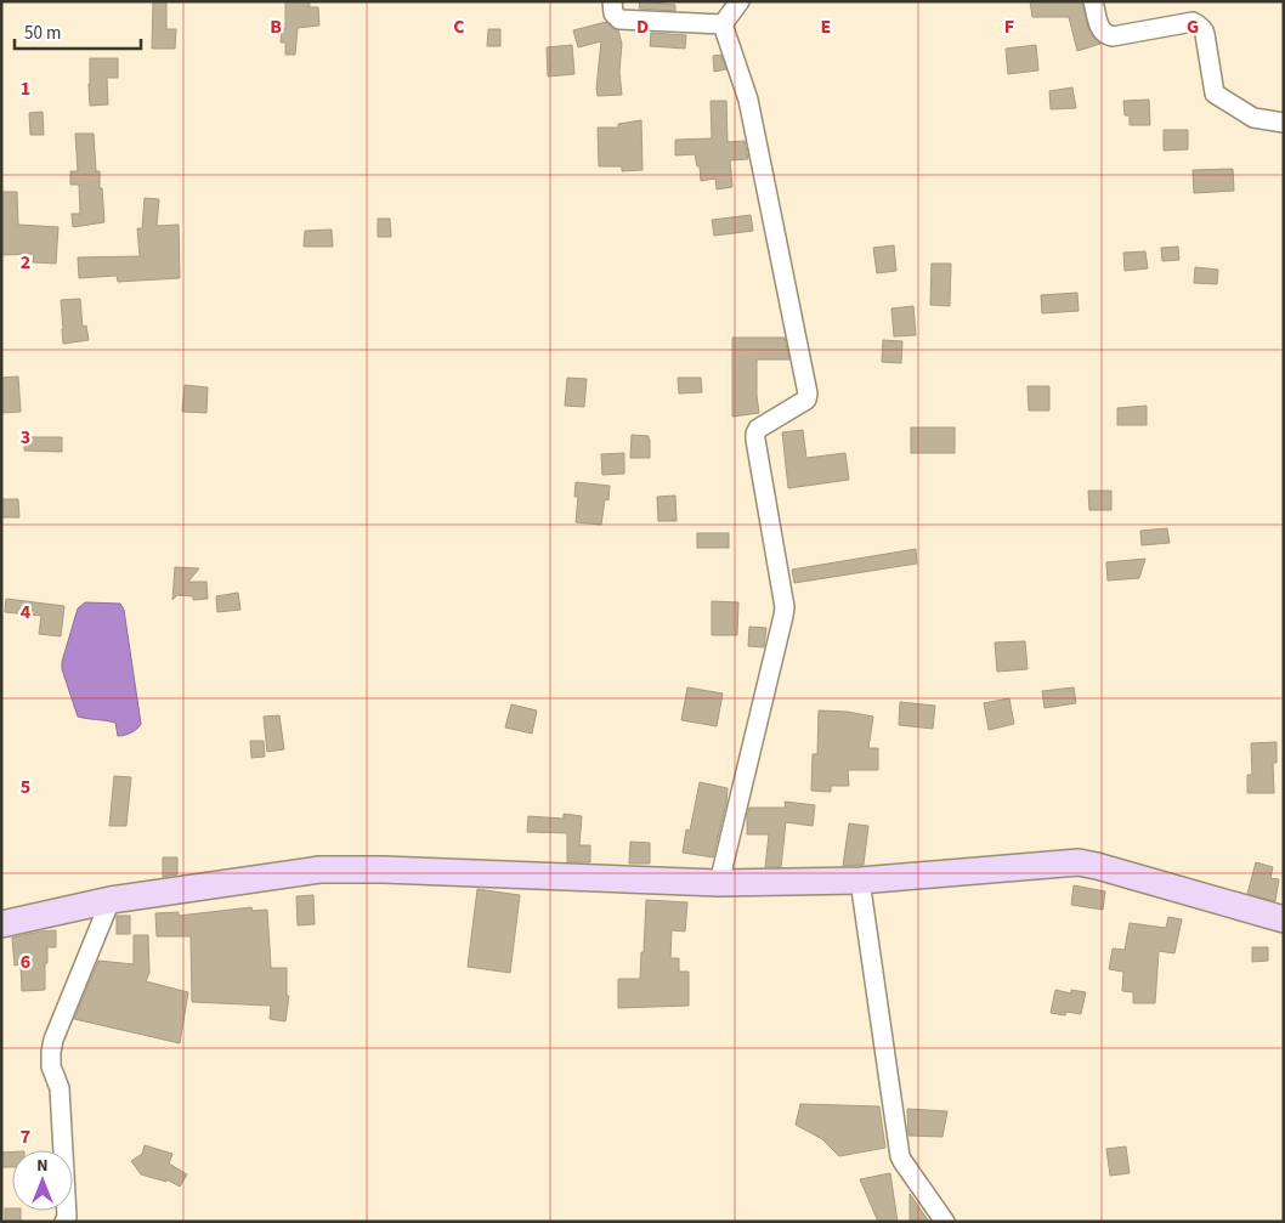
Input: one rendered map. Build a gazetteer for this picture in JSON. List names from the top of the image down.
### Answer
{
  "scale_bar": "50 m",
  "north": "top",
  "grid": {
    "columns": [
      "B",
      "C",
      "D",
      "E",
      "F",
      "G"
    ],
    "rows": [
      "1",
      "2",
      "3",
      "4",
      "5",
      "6",
      "7"
    ]
  }
}
